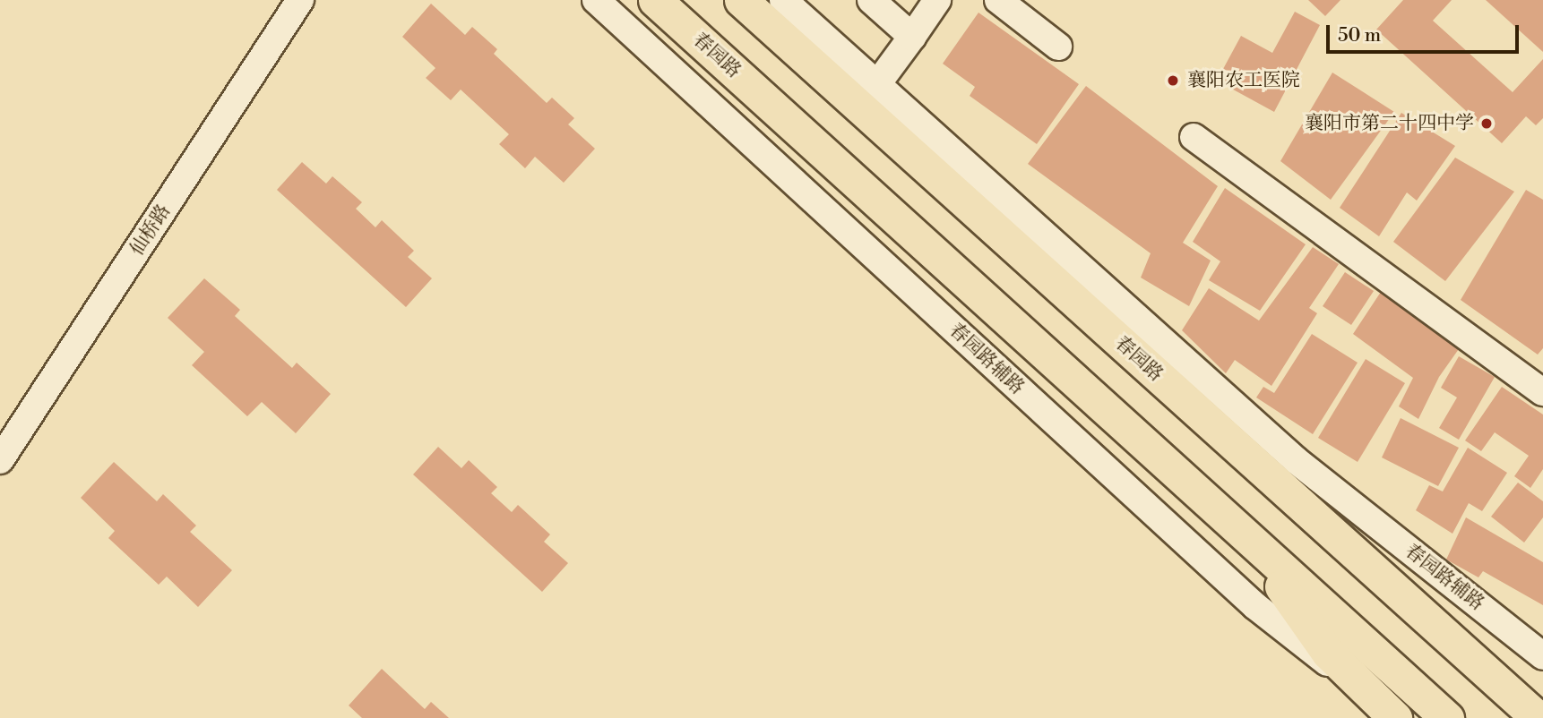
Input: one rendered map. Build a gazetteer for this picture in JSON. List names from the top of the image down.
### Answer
{
  "streets": {
    "main road": ["春园路"],
    "street": ["仙桥路", "春园路辅路"]
  },
  "places": ["襄阳农工医院", "襄阳市第二十四中学"],
  "scale_bar": "50 m"
}
